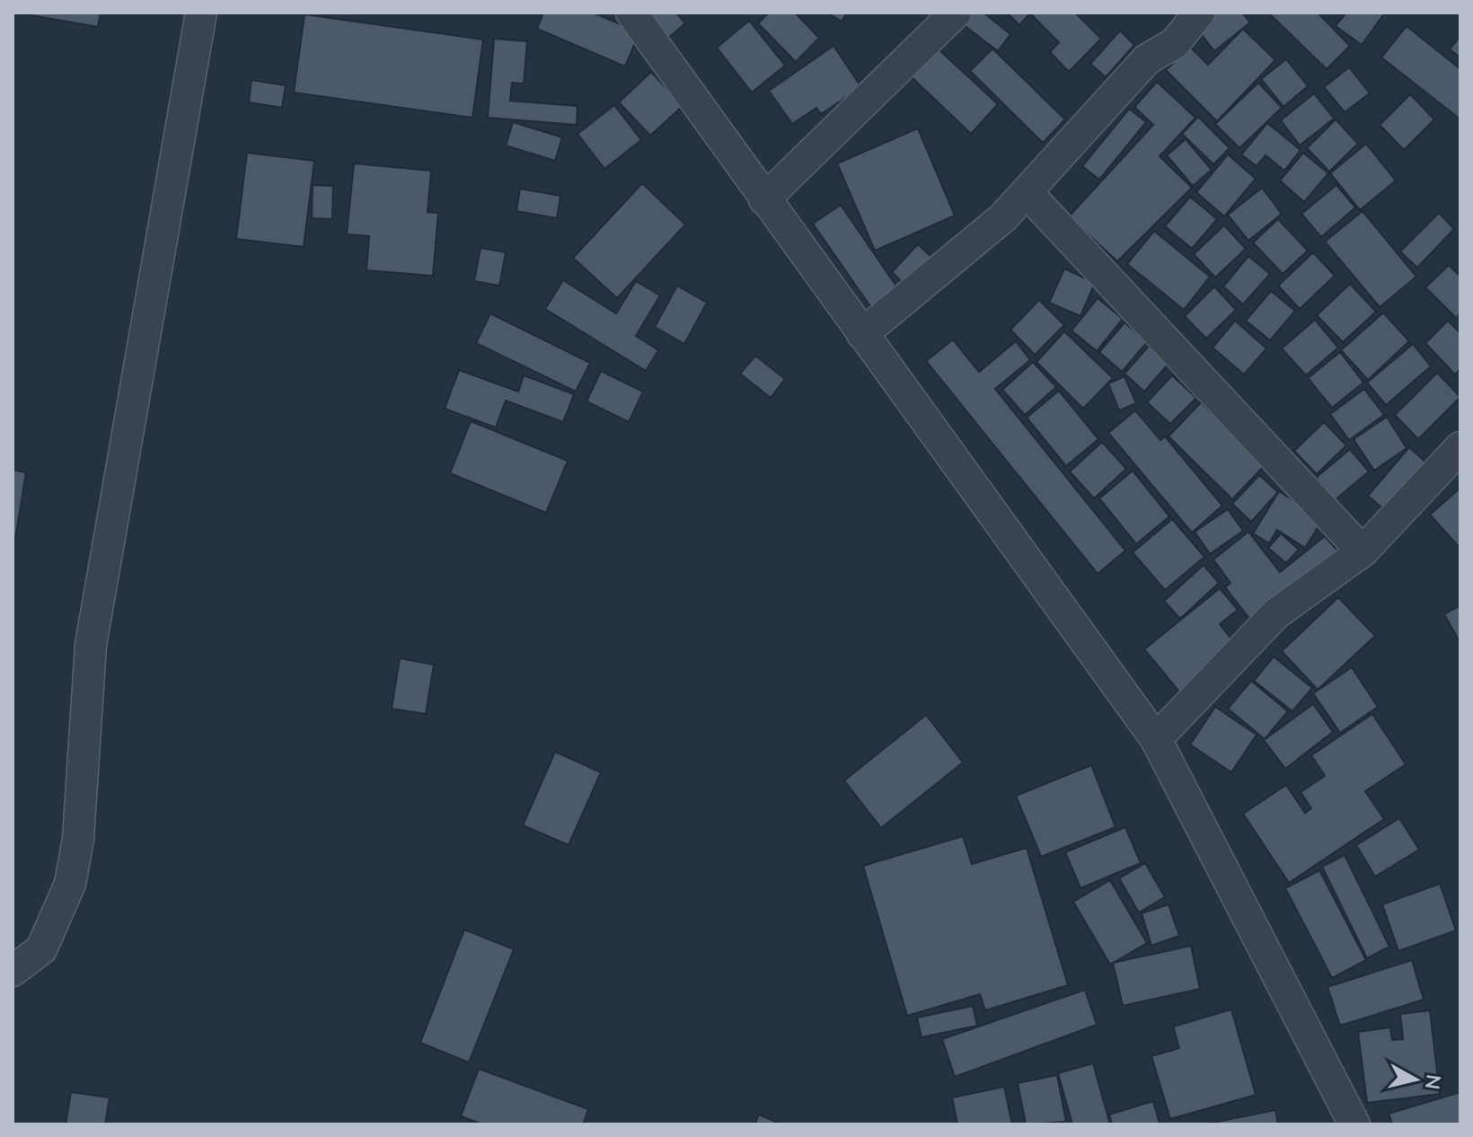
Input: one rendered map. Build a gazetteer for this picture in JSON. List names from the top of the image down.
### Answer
{
  "north": "right"
}
